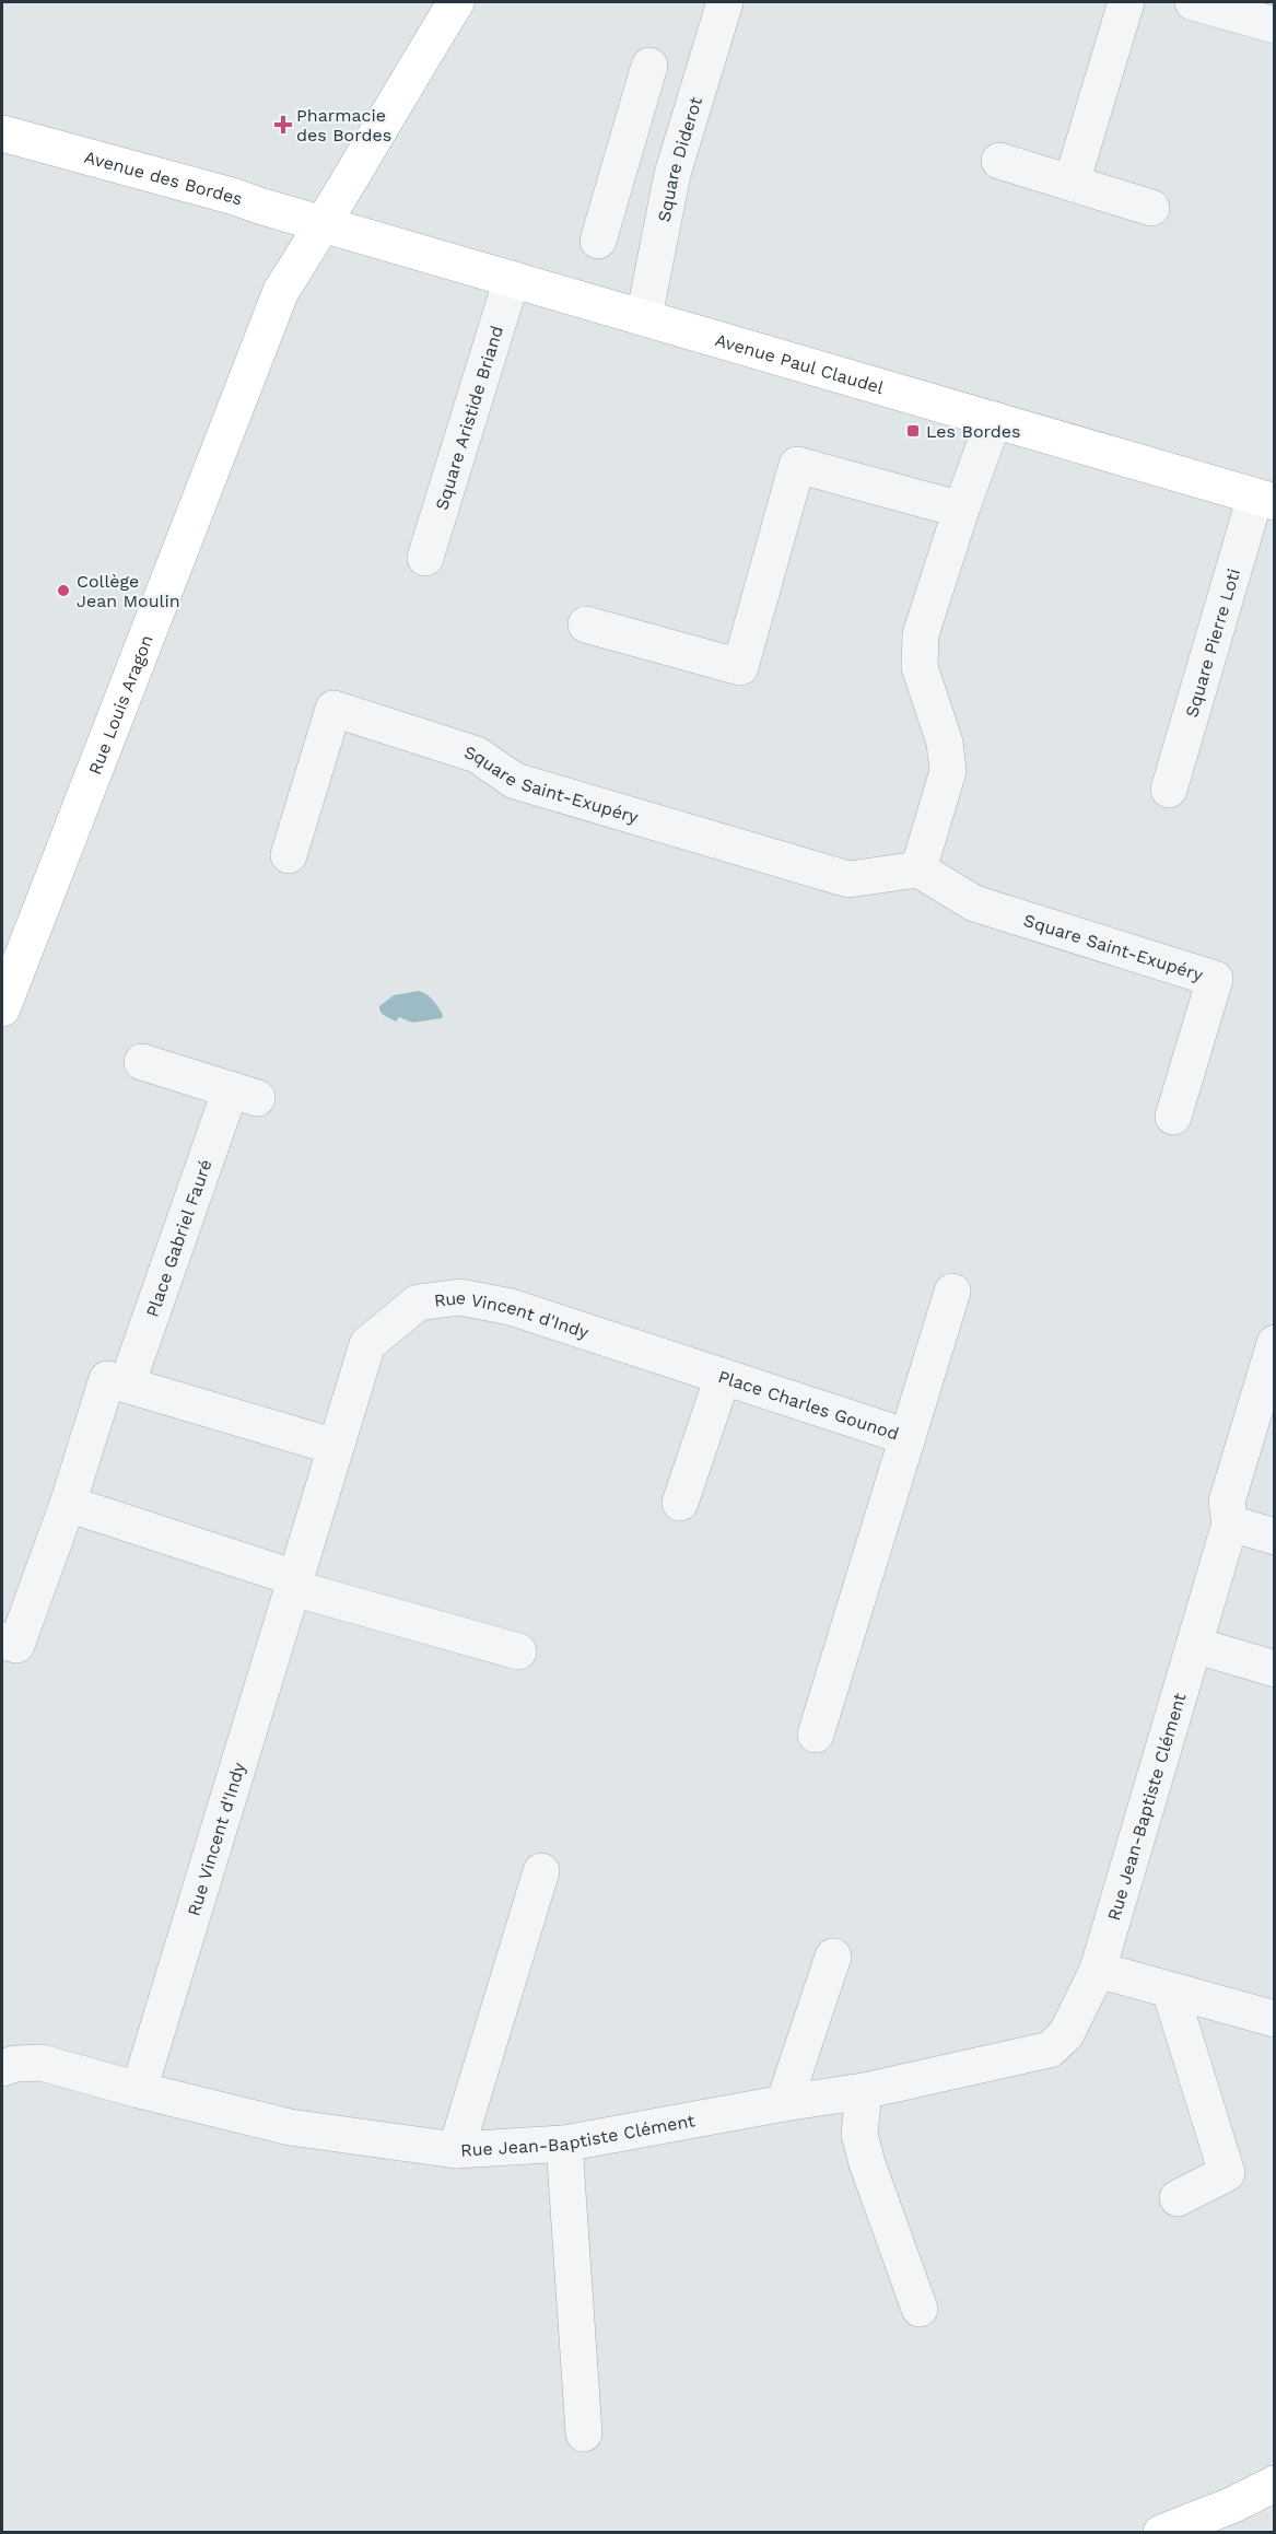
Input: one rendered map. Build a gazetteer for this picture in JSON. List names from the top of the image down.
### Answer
{
  "streets": {
    "street": [
      "Square Diderot",
      "Avenue des Bordes",
      "Avenue Paul Claudel",
      "Square Aristide Briand",
      "Square Pierre Loti",
      "Rue Louis Aragon",
      "Square Saint-Exupéry",
      "Place Gabriel Fauré",
      "Rue Vincent d'Indy",
      "Place Charles Gounod",
      "Rue Jean-Baptiste Clément"
    ]
  },
  "crossings": [
    ["Square Diderot", "Avenue Paul Claudel"],
    ["Avenue des Bordes", "Avenue Paul Claudel"],
    ["Avenue des Bordes", "Rue Louis Aragon"],
    ["Avenue Paul Claudel", "Square Aristide Briand"],
    ["Avenue Paul Claudel", "Square Pierre Loti"],
    ["Avenue Paul Claudel", "Rue Louis Aragon"],
    ["Rue Vincent d'Indy", "Place Charles Gounod"],
    ["Rue Vincent d'Indy", "Rue Jean-Baptiste Clément"]
  ],
  "places": {
    "health": ["Pharmacie des Bordes"],
    "transit": ["Les Bordes"],
    "other": ["Collège Jean Moulin"]
  }
}
